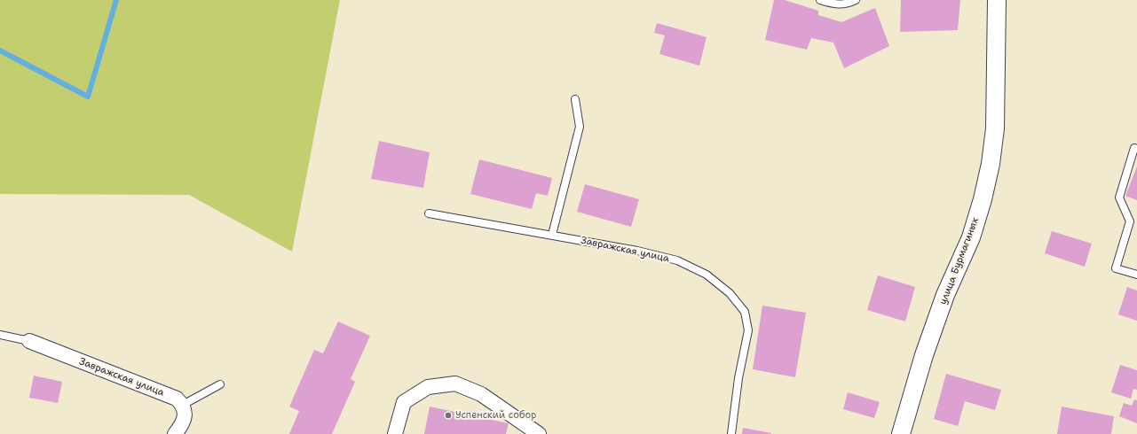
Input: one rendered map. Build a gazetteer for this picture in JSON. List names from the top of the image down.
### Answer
{
  "streets": {
    "street": ["Завражская улица", "улица Бурмагиных"]
  },
  "places": ["Успенский собор"]
}
